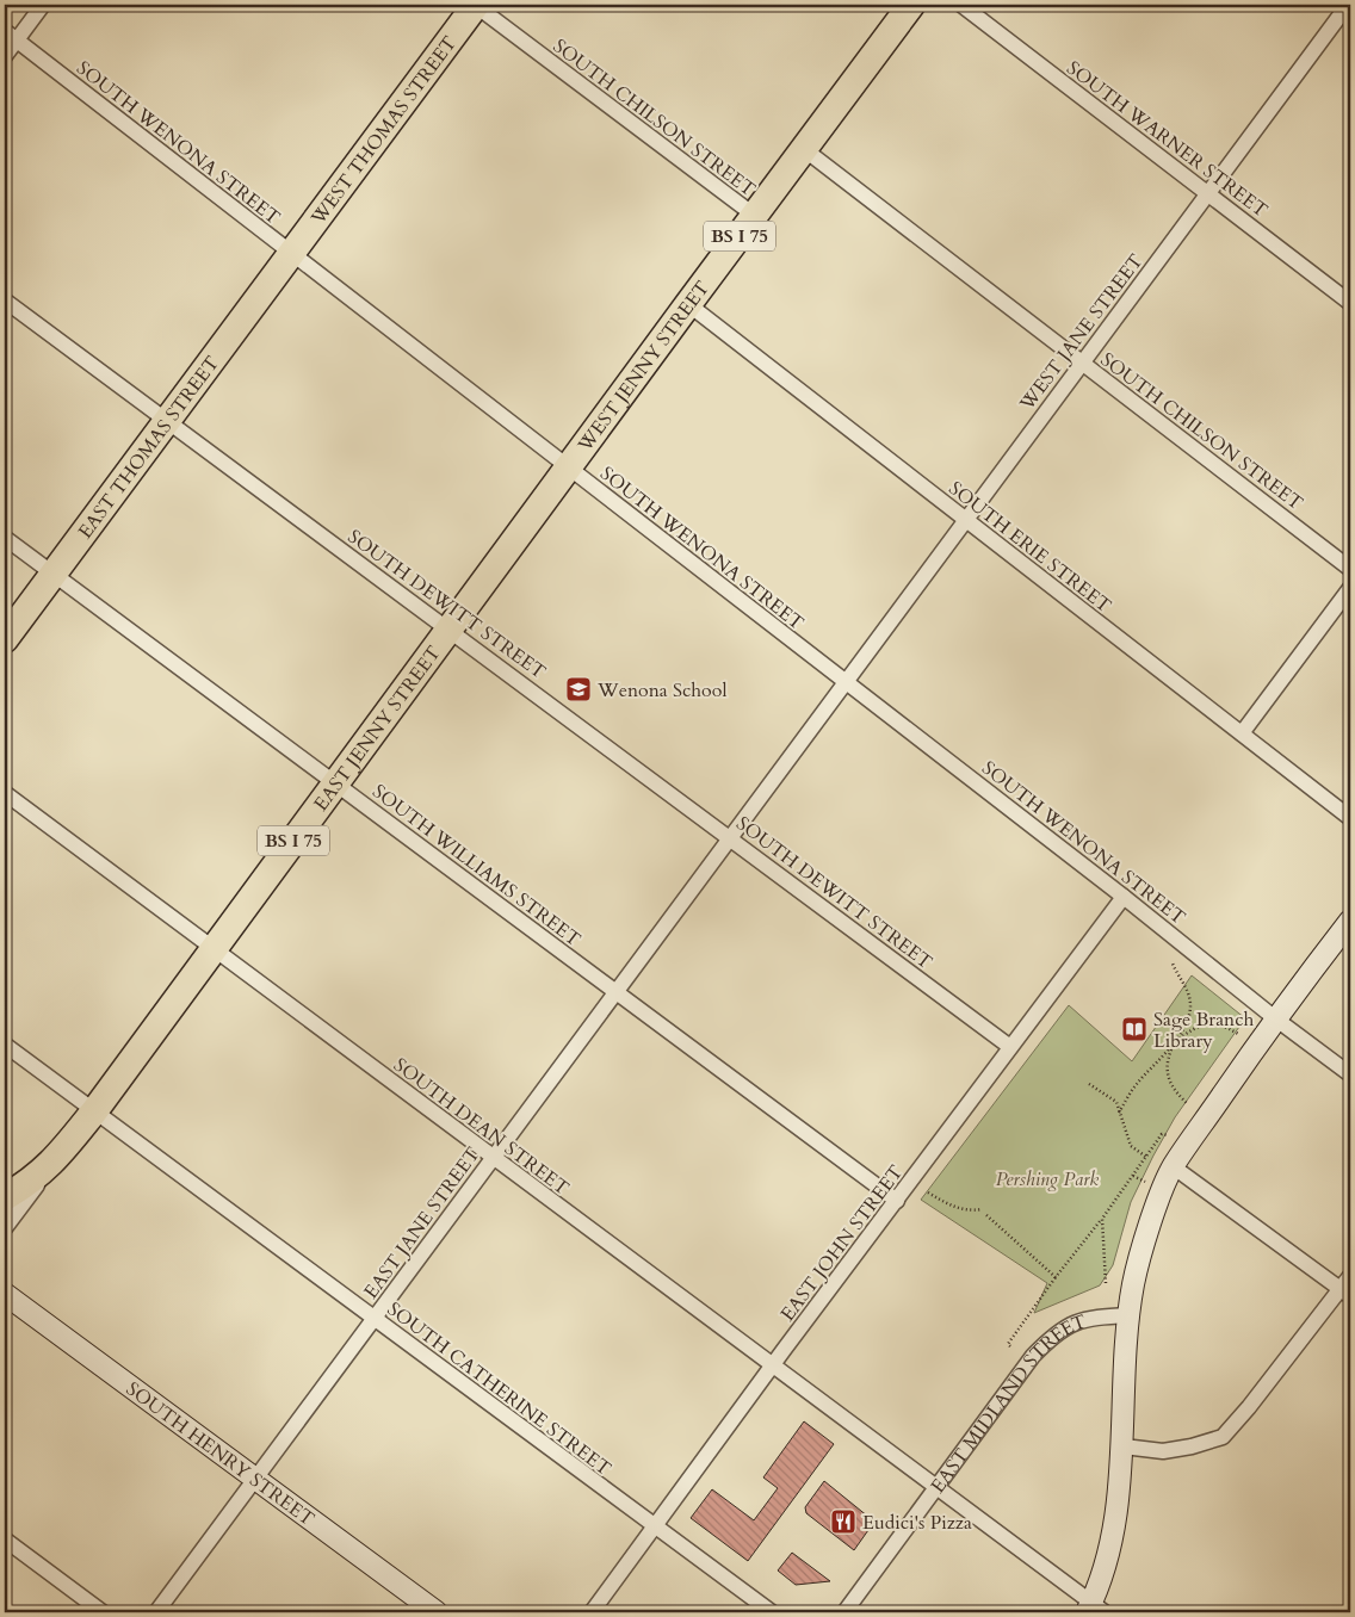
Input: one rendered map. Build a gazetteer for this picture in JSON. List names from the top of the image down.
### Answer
{
  "streets": {
    "highway": [
      "WEST THOMAS STREET",
      "BS I 75",
      "WEST JENNY STREET",
      "EAST THOMAS STREET",
      "EAST JENNY STREET"
    ],
    "main road": ["SOUTH HENRY STREET"],
    "street": [
      "SOUTH CHILSON STREET",
      "SOUTH WARNER STREET",
      "SOUTH WENONA STREET",
      "WEST JANE STREET",
      "SOUTH ERIE STREET",
      "SOUTH DEWITT STREET",
      "SOUTH WILLIAMS STREET",
      "SOUTH DEAN STREET",
      "EAST JANE STREET",
      "EAST JOHN STREET",
      "SOUTH CATHERINE STREET",
      "EAST MIDLAND STREET"
    ]
  },
  "crossings": [
    ["SOUTH CHILSON STREET", "WEST THOMAS STREET"],
    ["SOUTH CHILSON STREET", "WEST JANE STREET"],
    ["SOUTH CHILSON STREET", "WEST JENNY STREET"],
    ["WEST THOMAS STREET", "SOUTH WENONA STREET"],
    ["WEST THOMAS STREET", "EAST THOMAS STREET"],
    ["SOUTH WARNER STREET", "WEST JANE STREET"],
    ["SOUTH WENONA STREET", "WEST JANE STREET"],
    ["SOUTH WENONA STREET", "WEST JENNY STREET"],
    ["SOUTH WENONA STREET", "EAST THOMAS STREET"],
    ["SOUTH WENONA STREET", "EAST JENNY STREET"],
    ["SOUTH WENONA STREET", "EAST JANE STREET"],
    ["SOUTH WENONA STREET", "EAST JOHN STREET"],
    ["WEST JANE STREET", "SOUTH ERIE STREET"],
    ["WEST JANE STREET", "EAST JANE STREET"],
    ["WEST JENNY STREET", "SOUTH ERIE STREET"],
    ["WEST JENNY STREET", "EAST JENNY STREET"],
    ["EAST THOMAS STREET", "SOUTH DEWITT STREET"],
    ["EAST THOMAS STREET", "SOUTH WILLIAMS STREET"],
    ["SOUTH DEWITT STREET", "EAST JENNY STREET"],
    ["SOUTH DEWITT STREET", "EAST JANE STREET"],
    ["SOUTH DEWITT STREET", "EAST JOHN STREET"],
    ["EAST JENNY STREET", "SOUTH WILLIAMS STREET"],
    ["EAST JENNY STREET", "SOUTH DEAN STREET"],
    ["EAST JENNY STREET", "SOUTH CATHERINE STREET"],
    ["SOUTH WILLIAMS STREET", "EAST JANE STREET"],
    ["SOUTH WILLIAMS STREET", "EAST JOHN STREET"],
    ["SOUTH DEAN STREET", "EAST JANE STREET"],
    ["SOUTH DEAN STREET", "EAST JOHN STREET"],
    ["SOUTH DEAN STREET", "EAST MIDLAND STREET"],
    ["EAST JANE STREET", "SOUTH CATHERINE STREET"],
    ["EAST JANE STREET", "SOUTH HENRY STREET"],
    ["EAST JOHN STREET", "SOUTH CATHERINE STREET"]
  ],
  "parks": ["Pershing Park"],
  "places": {
    "school or university": ["Wenona School"],
    "library": ["Sage Branch Library"],
    "restaurant": ["Eudici's Pizza"]
  }
}
